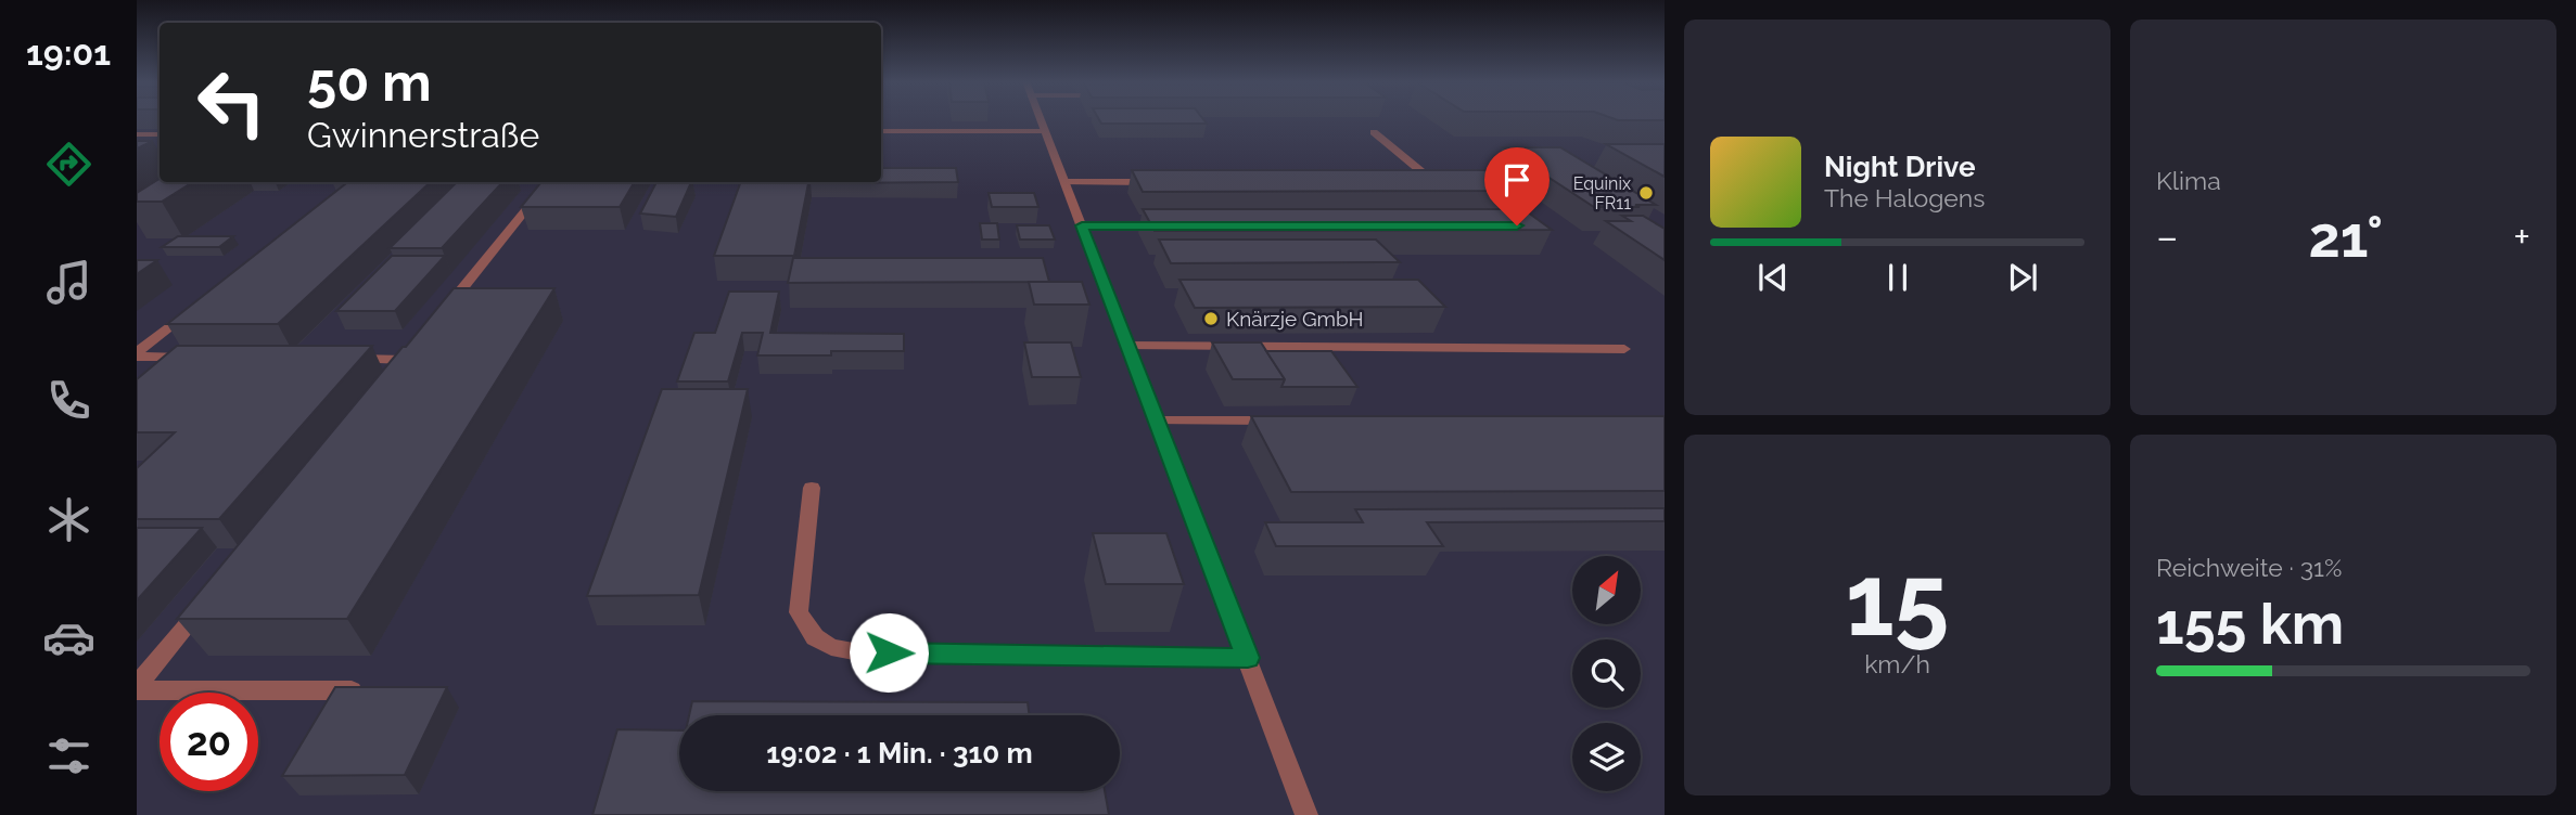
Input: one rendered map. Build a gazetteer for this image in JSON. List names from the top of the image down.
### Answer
{
  "places": ["Equinix FR11", "Knärzje GmbH"],
  "north": "top right",
  "page": {
    "tabs": "19:01",
    "tile": [
      "Klima",
      ["15", "km/h"],
      ["Reichweite · 31%", "155 km"]
    ],
    "turn": ["50 m", "Gwinnerstraße"],
    "song": ["Night Drive", "The Halogens"],
    "heat": ["−", "21°", "+"],
    "limit": "20",
    "trip": "19:02 · 1 Min. · 310 m"
  }
}
